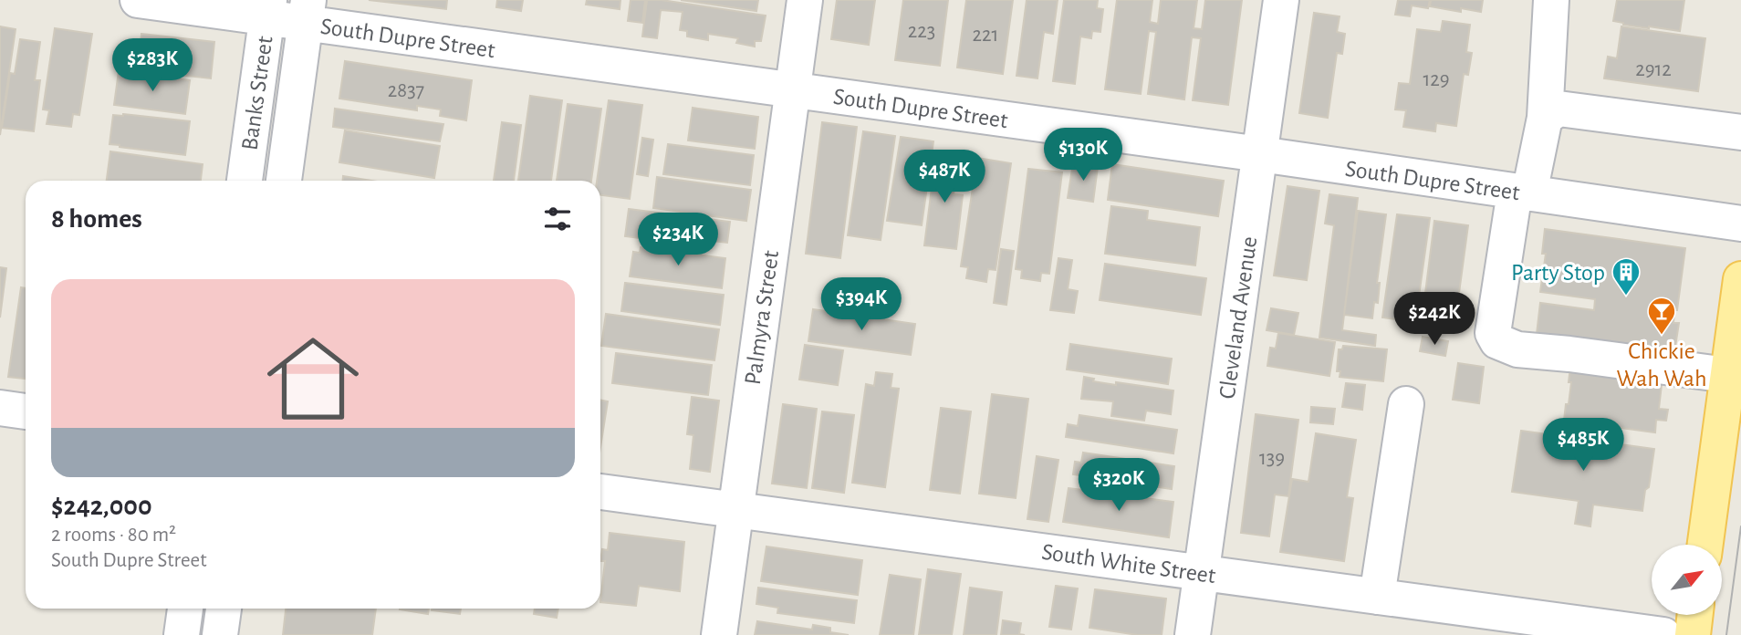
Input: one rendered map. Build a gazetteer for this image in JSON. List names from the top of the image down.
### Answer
{
  "streets": {
    "street": [
      "South Dupre Street",
      "Banks Street",
      "Palmyra Street",
      "Cleveland Avenue",
      "South White Street"
    ]
  },
  "crossings": [
    ["South Dupre Street", "Banks Street"],
    ["South Dupre Street", "Palmyra Street"],
    ["South Dupre Street", "Cleveland Avenue"],
    ["Palmyra Street", "South White Street"],
    ["Cleveland Avenue", "South White Street"]
  ],
  "places": {
    "building": ["Party Stop"],
    "bar": ["Chickie Wah Wah"]
  },
  "house_numbers": [
    "223",
    "221",
    "2912",
    "129",
    "2837",
    "139"
  ],
  "north": "top right",
  "page": {
    "price": [
      "$283K",
      "$130K",
      "$487K",
      "$234K",
      "$394K",
      "$242K",
      "$485K",
      "$320K"
    ],
    "heading": "8 homes",
    "list": [
      {
        "name": "$242,000",
        "note": "2 rooms · 80 m² · South Dupre Street"
      }
    ]
  }
}
